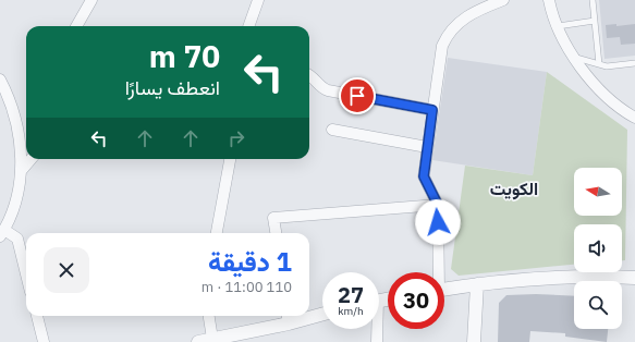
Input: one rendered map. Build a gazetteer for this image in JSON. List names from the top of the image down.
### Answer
{
  "districts": ["الكويت"],
  "north": "left",
  "page": {
    "turn": ["70 m", "انعطف يسارًا"],
    "heading": ["1 دقيقة", "110 m · 11:00"],
    "speed": "27 km/h",
    "limit": "30"
  }
}
